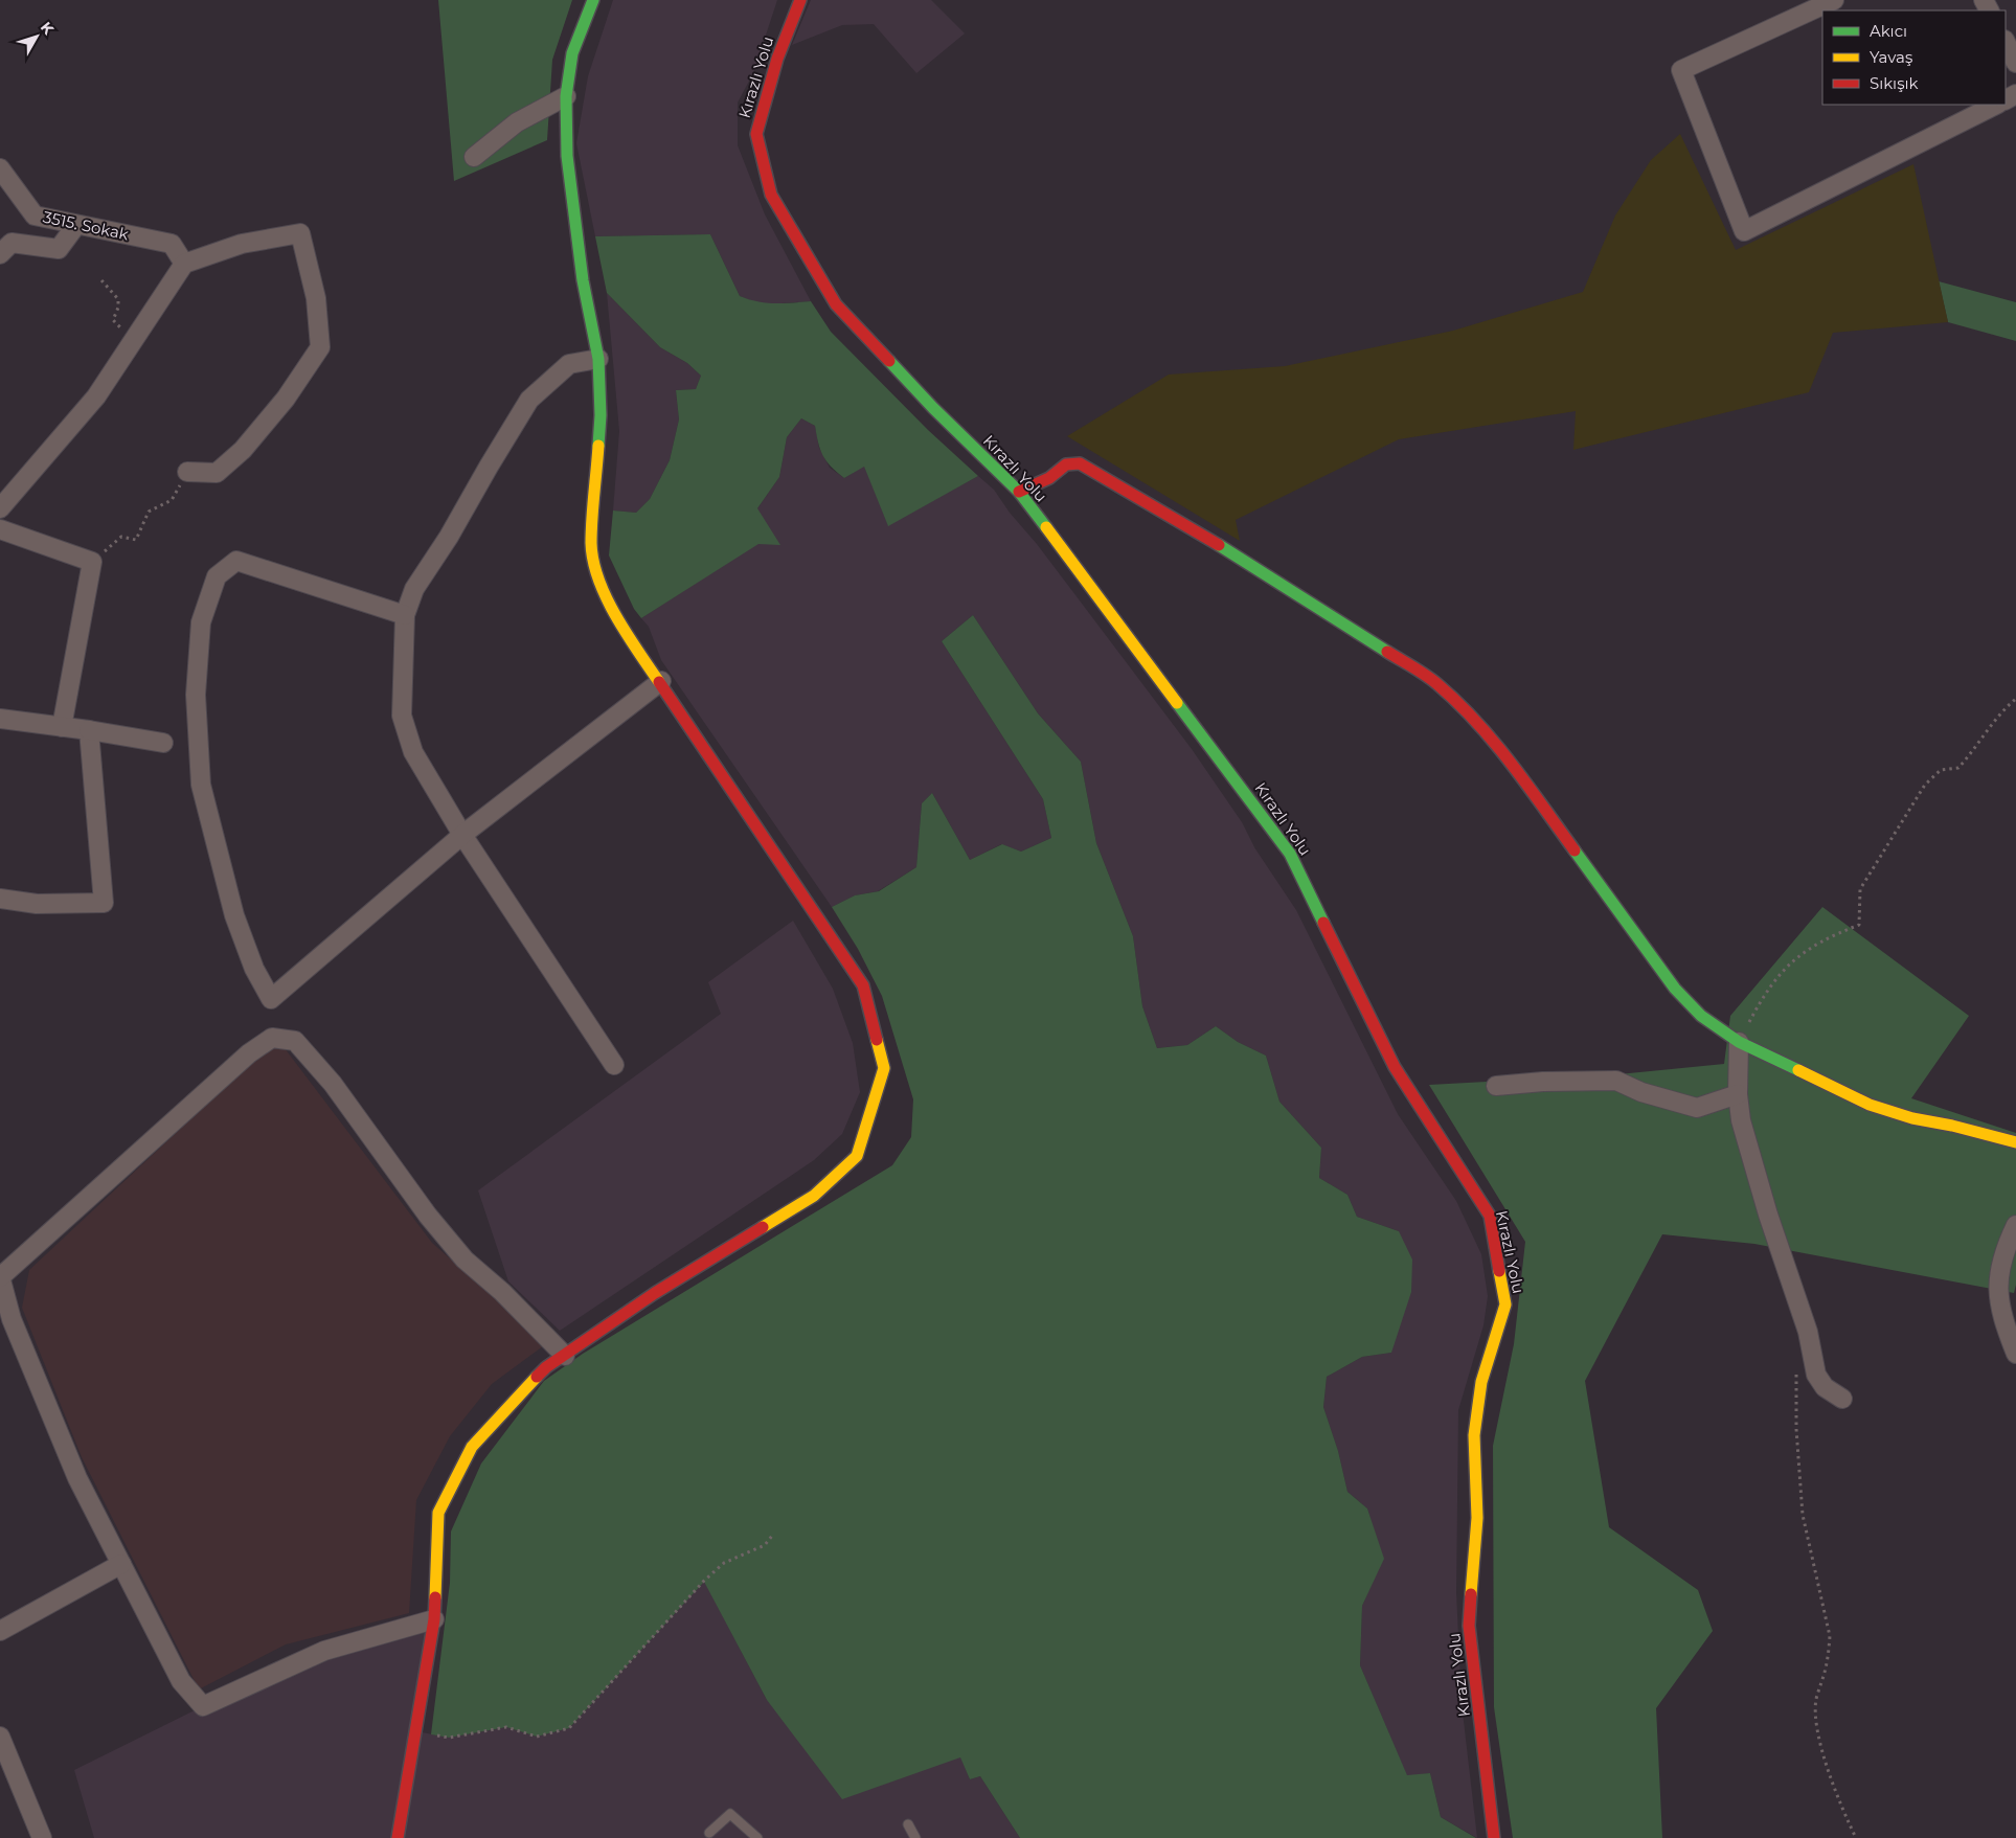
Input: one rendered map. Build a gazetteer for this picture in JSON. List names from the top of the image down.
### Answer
{
  "streets": {
    "street": ["Kırazlı Yolu", "3515. Sokak"]
  },
  "legend": ["Akıcı", "Yavaş", "Sıkışık"],
  "north": "top right"
}
